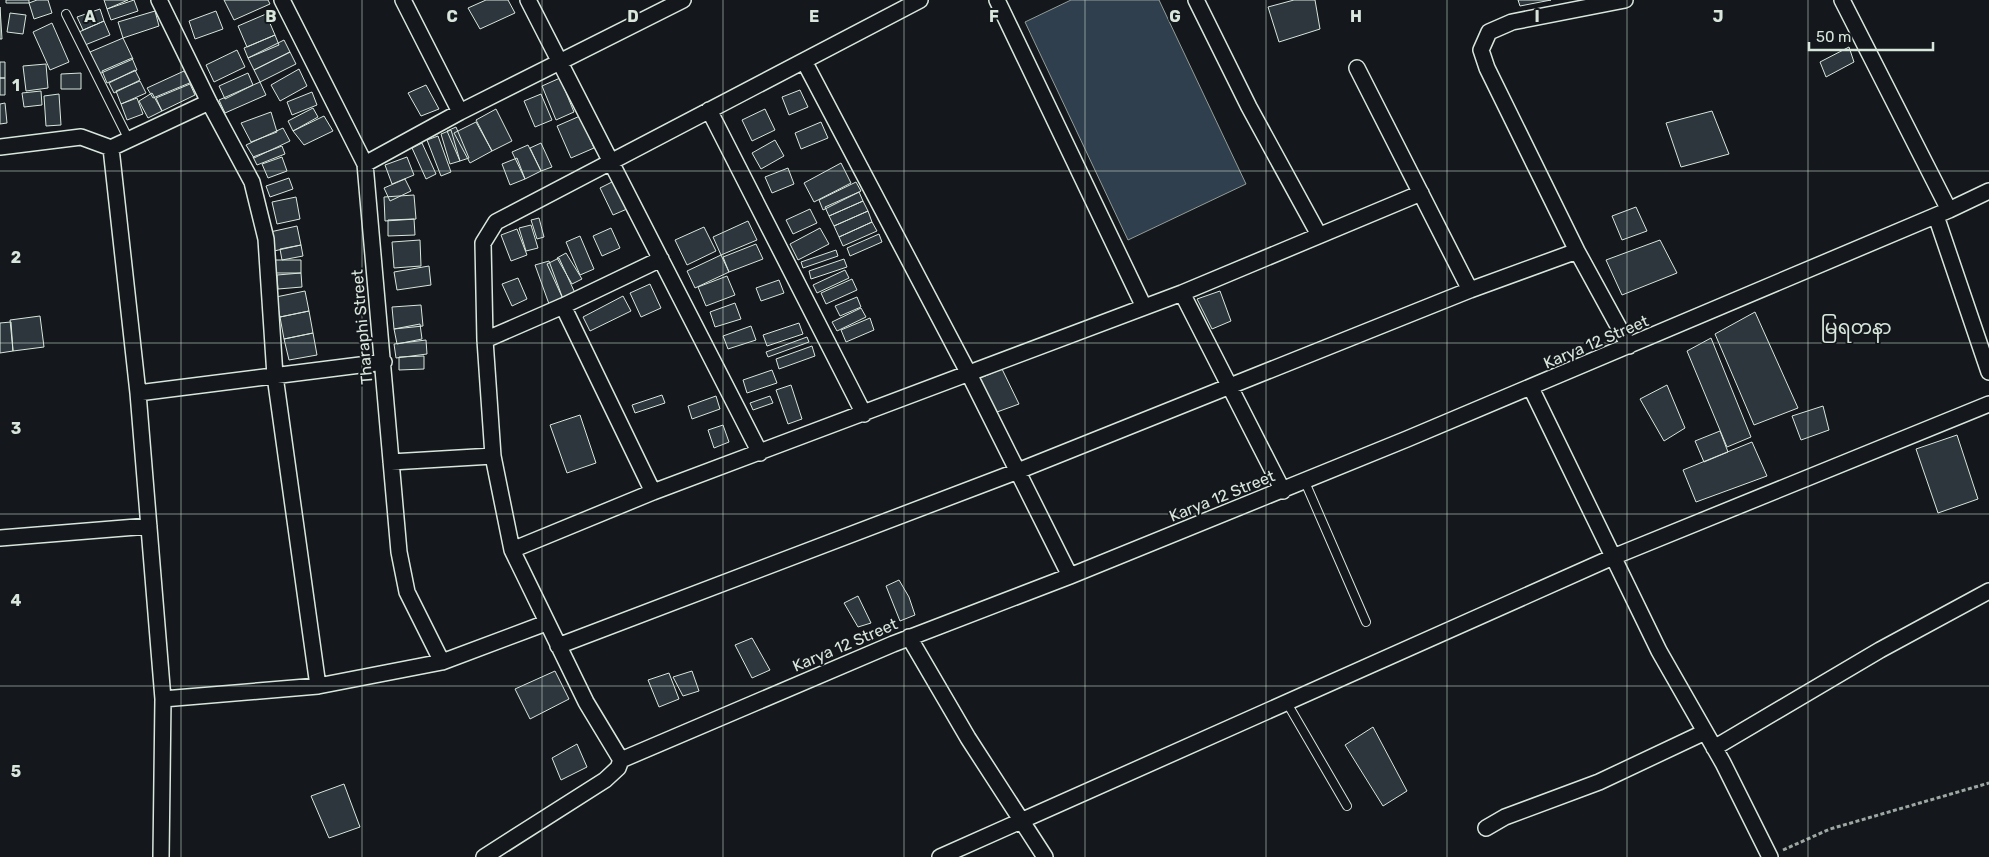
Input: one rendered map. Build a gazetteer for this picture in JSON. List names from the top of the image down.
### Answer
{
  "streets": {
    "street": ["Tharaphi Street", "Karya 12 Street"]
  },
  "districts": ["မြရတနာ"],
  "scale_bar": "50 m",
  "grid": {
    "columns": [
      "A",
      "B",
      "C",
      "D",
      "E",
      "F",
      "G",
      "H",
      "I",
      "J"
    ],
    "rows": [
      "1",
      "2",
      "3",
      "4",
      "5"
    ]
  }
}
